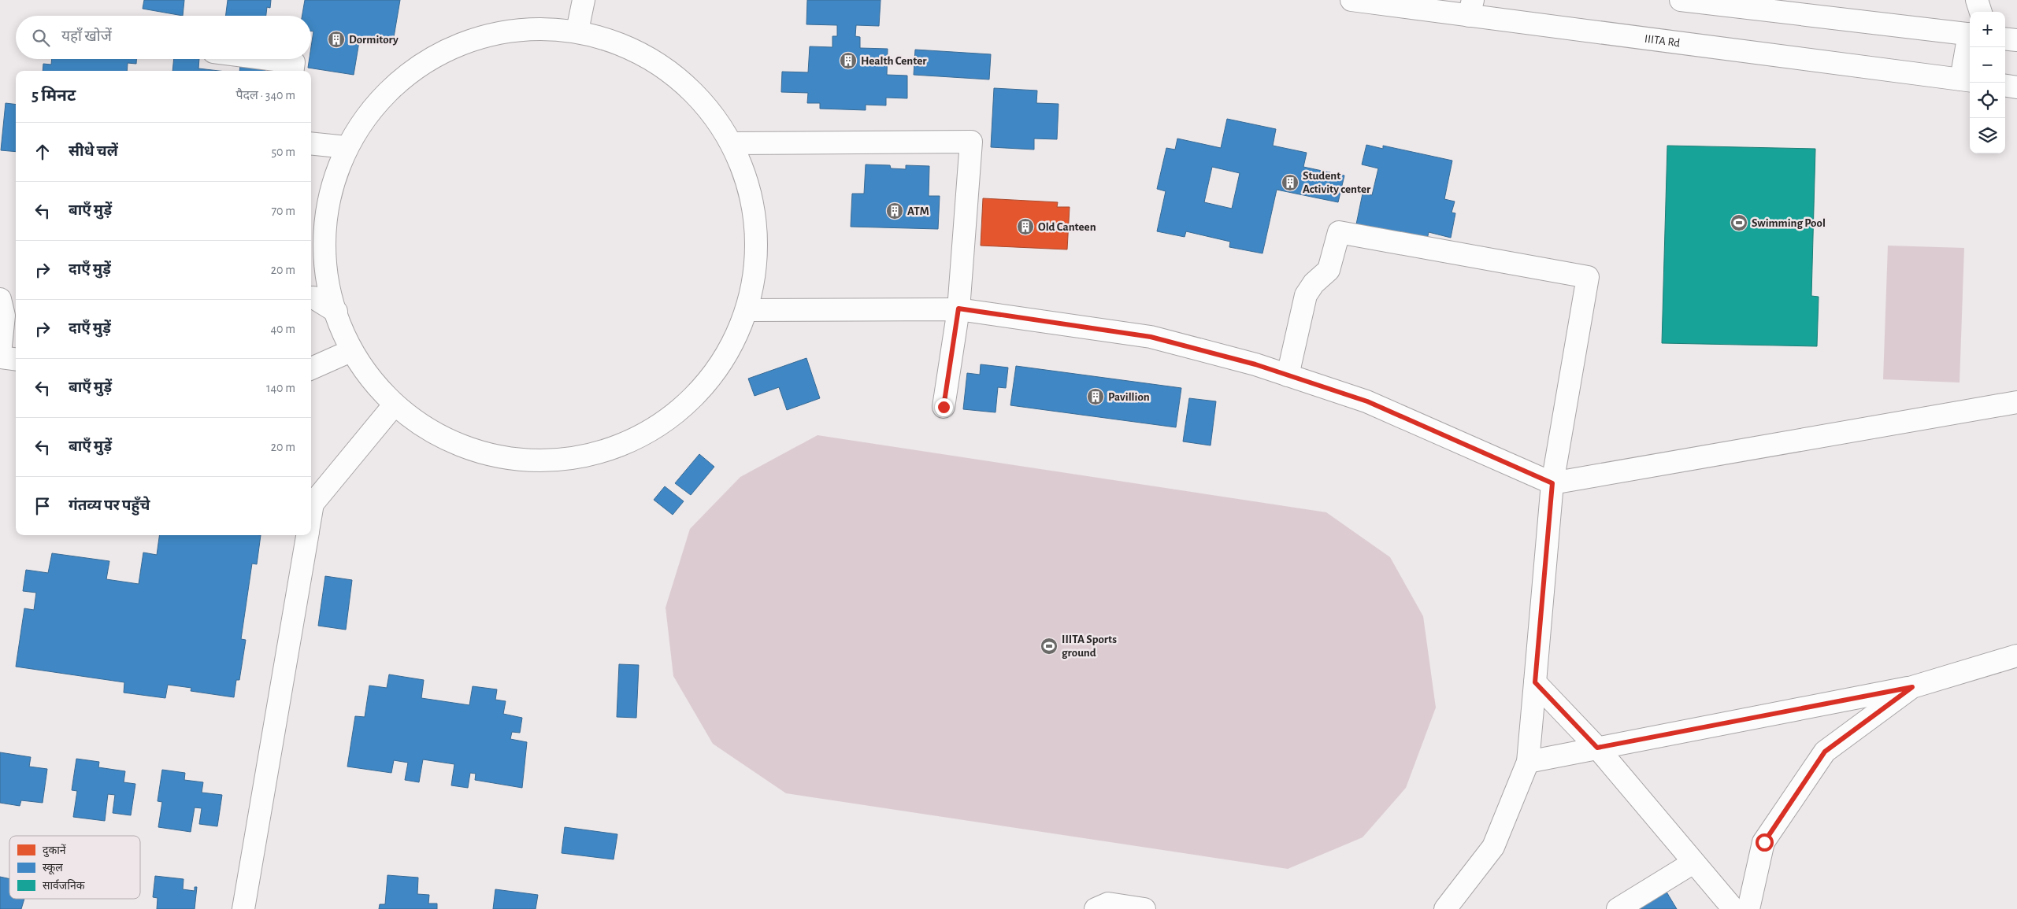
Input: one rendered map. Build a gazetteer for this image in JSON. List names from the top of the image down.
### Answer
{
  "streets": {
    "main road": ["IIITA Rd"]
  },
  "places": {
    "building": [
      "Dormitory",
      "Health Center",
      "Student Activity center",
      "ATM",
      "Old Canteen",
      "Pavillion"
    ],
    "sports": ["Swimming Pool", "IIITA Sports ground"]
  },
  "legend": ["दुकानें", "स्कूल", "सार्वजनिक"],
  "page": {
    "map_buttons": ["+", "−"],
    "search": "यहाँ खोजें",
    "heading": ["5 मिनट", "पैदल · 340 m"],
    "list": [
      ["सीधे चलें", "50 m"],
      ["बाएँ मुड़ें", "70 m"],
      ["दाएँ मुड़ें", "20 m"],
      ["दाएँ मुड़ें", "40 m"],
      ["बाएँ मुड़ें", "140 m"],
      ["बाएँ मुड़ें", "20 m"],
      "गंतव्य पर पहुँचे"
    ]
  }
}
